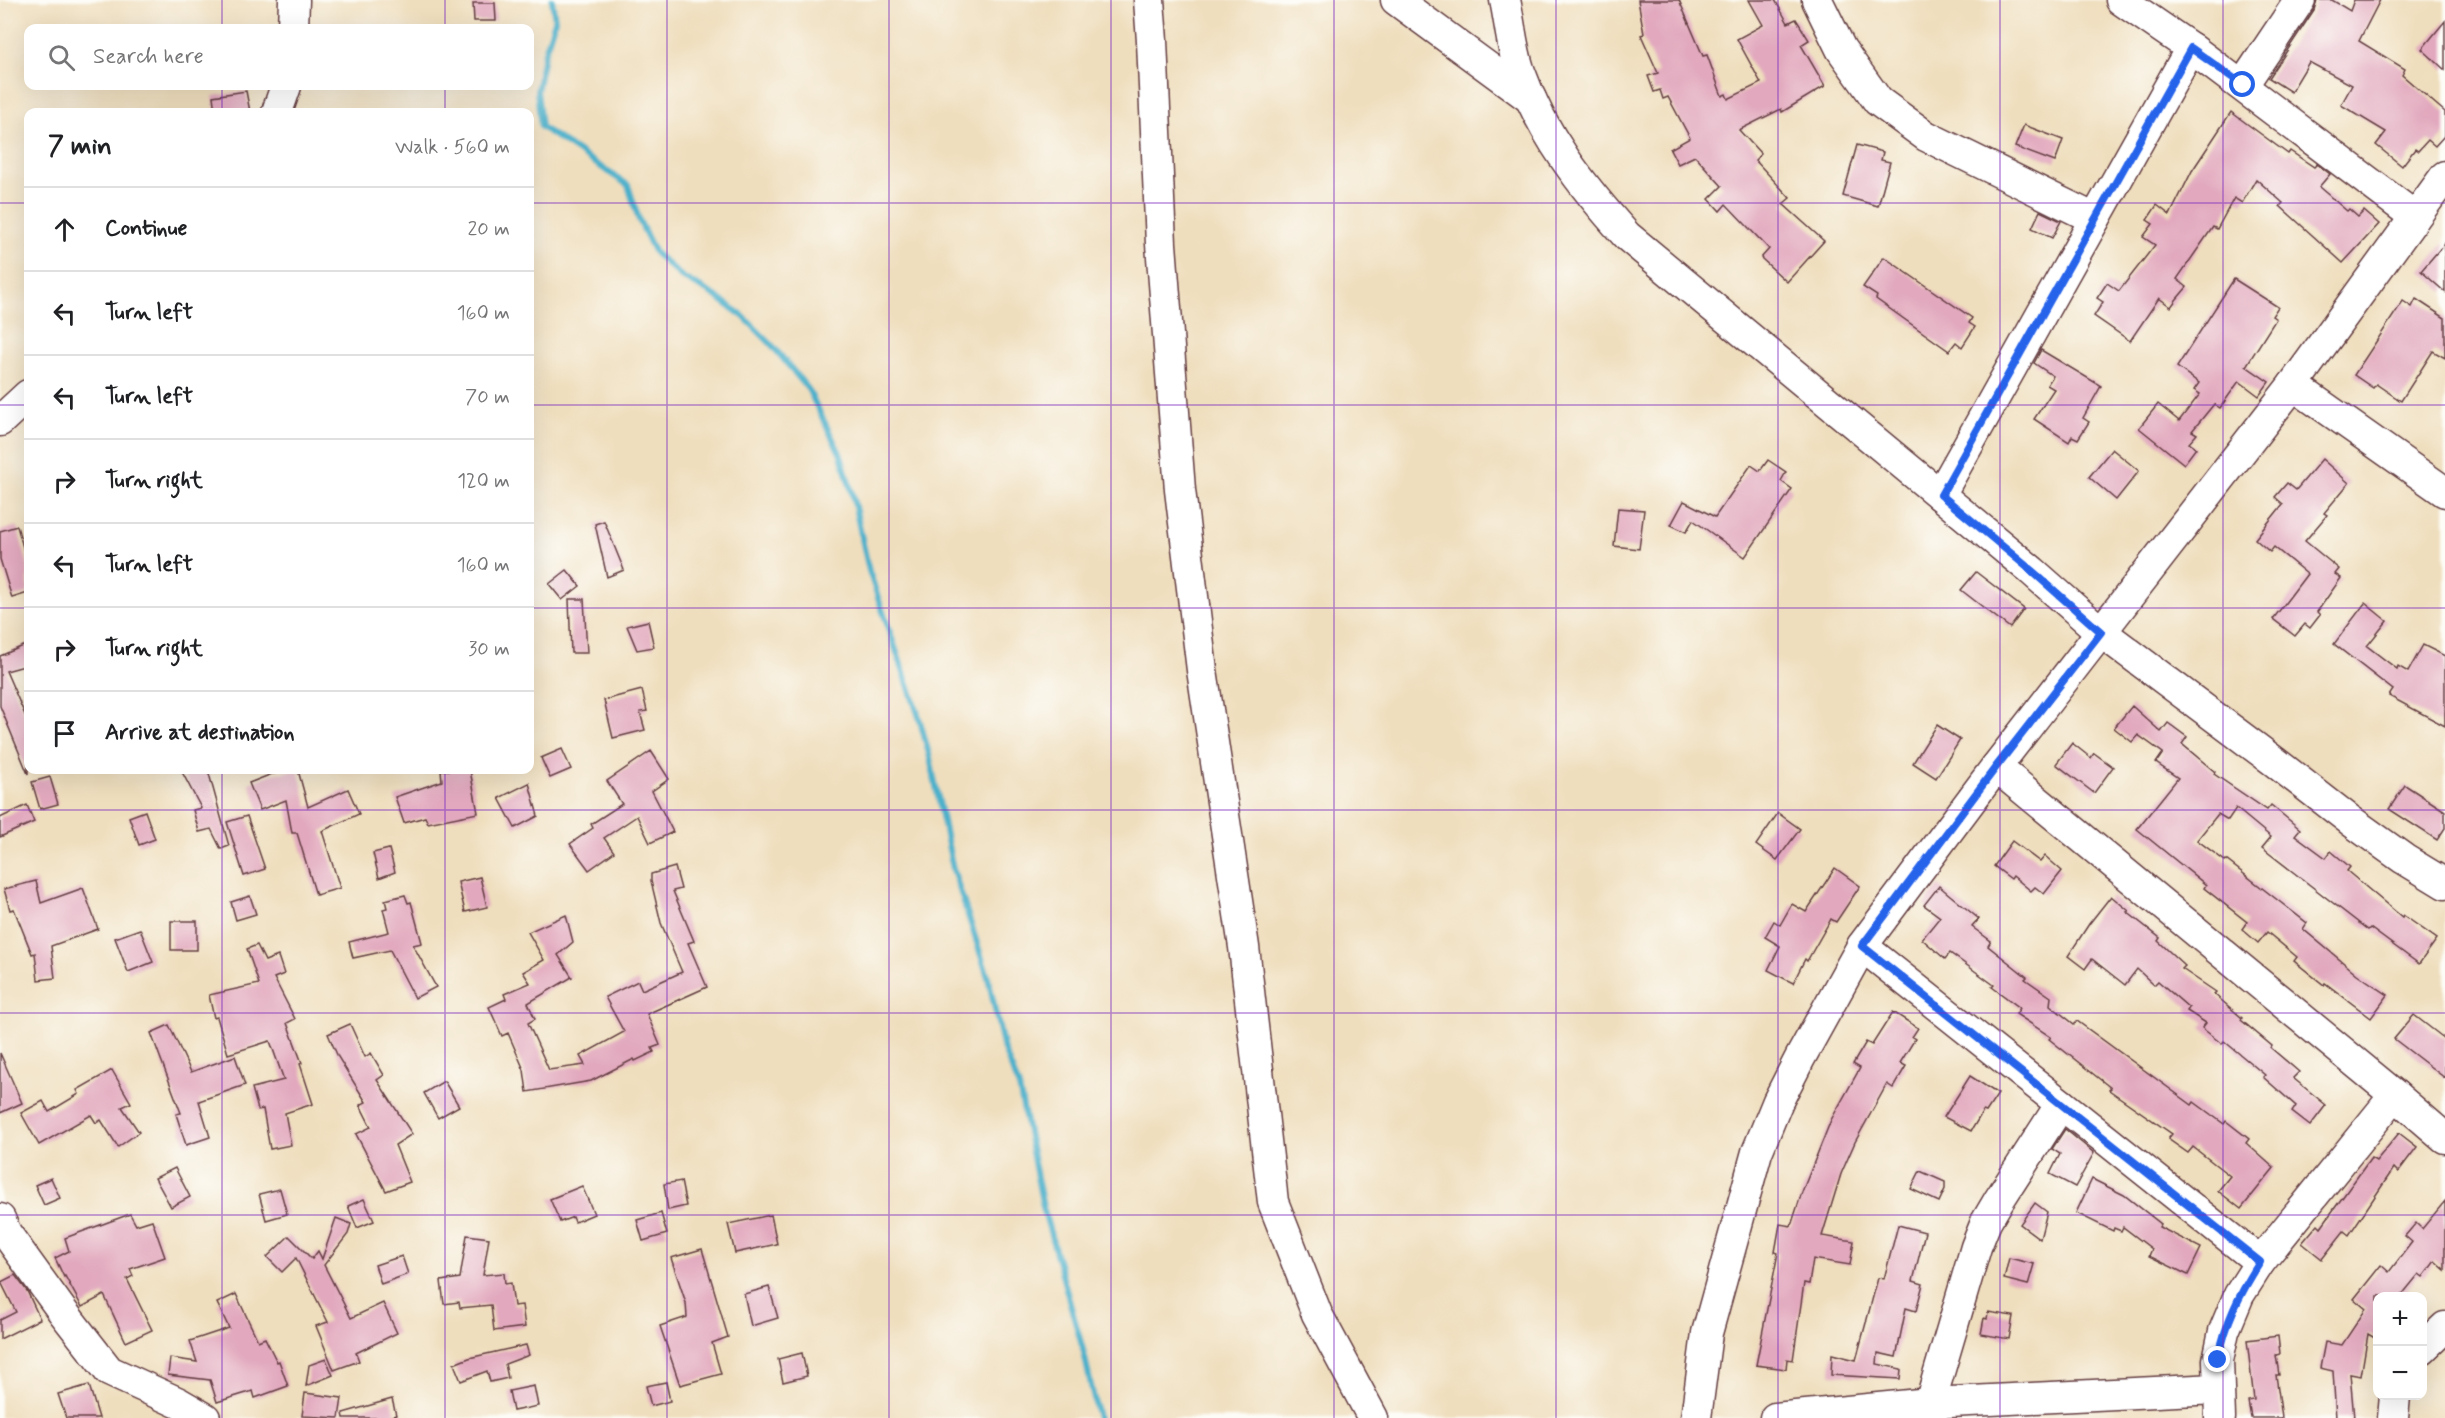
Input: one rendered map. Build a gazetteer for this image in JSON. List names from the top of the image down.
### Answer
{
  "page": {
    "search": "Search here",
    "heading": ["7 min", "Walk · 560 m"],
    "list": [
      ["Continue", "20 m"],
      ["Turn left", "160 m"],
      ["Turn left", "70 m"],
      ["Turn right", "120 m"],
      ["Turn left", "160 m"],
      ["Turn right", "30 m"],
      "Arrive at destination"
    ],
    "map_buttons": ["+", "−"]
  }
}
